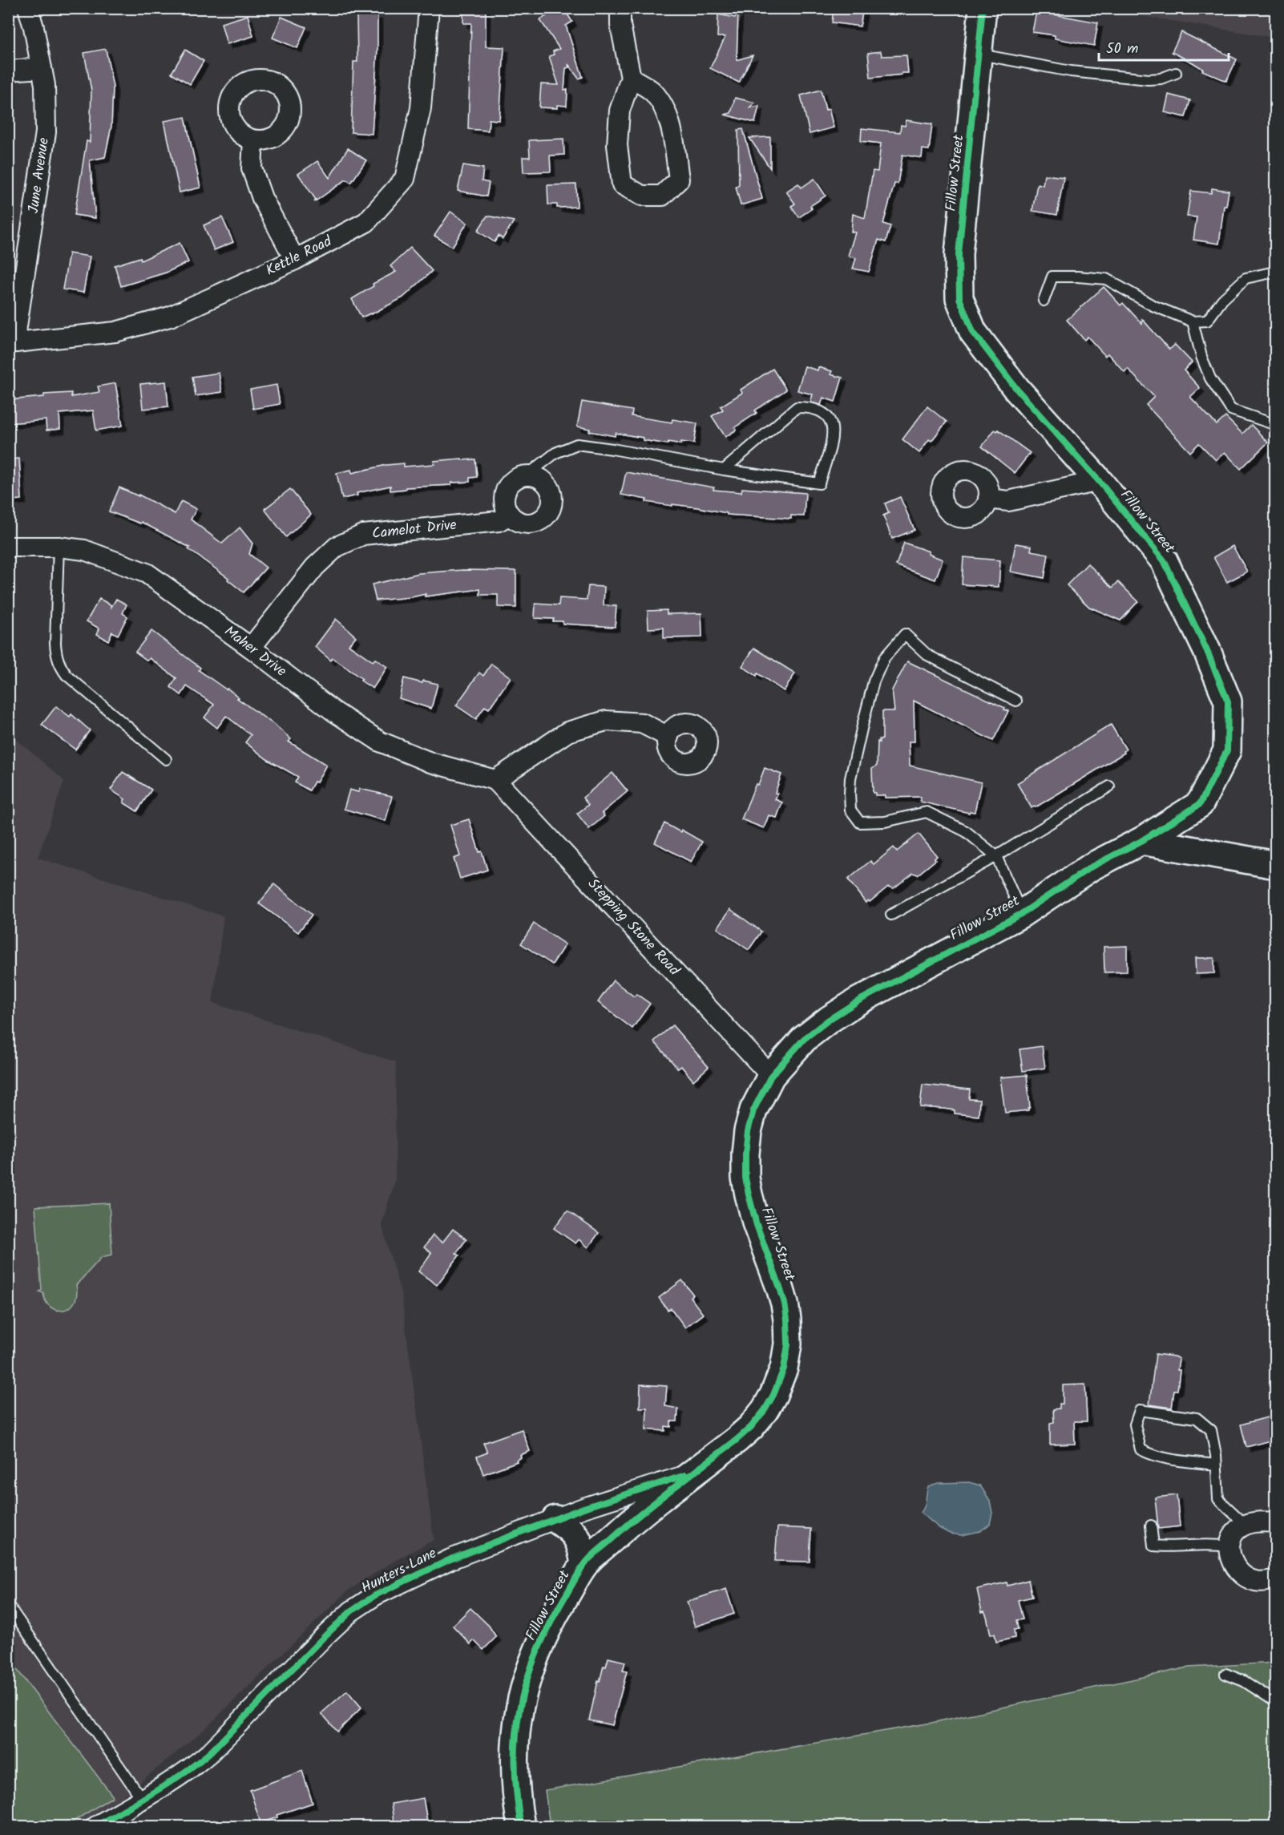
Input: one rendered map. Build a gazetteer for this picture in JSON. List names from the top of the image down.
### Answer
{
  "streets": {
    "street": [
      "Fillow Street",
      "June Avenue",
      "Kettle Road",
      "Camelot Drive",
      "Maher Drive",
      "Stepping Stone Road",
      "Hunters Lane"
    ]
  },
  "crossings": [
    ["Fillow Street", "Stepping Stone Road"],
    ["Fillow Street", "Hunters Lane"],
    ["June Avenue", "Kettle Road"],
    ["Camelot Drive", "Maher Drive"],
    ["Maher Drive", "Stepping Stone Road"]
  ],
  "scale_bar": "50 m"
}
